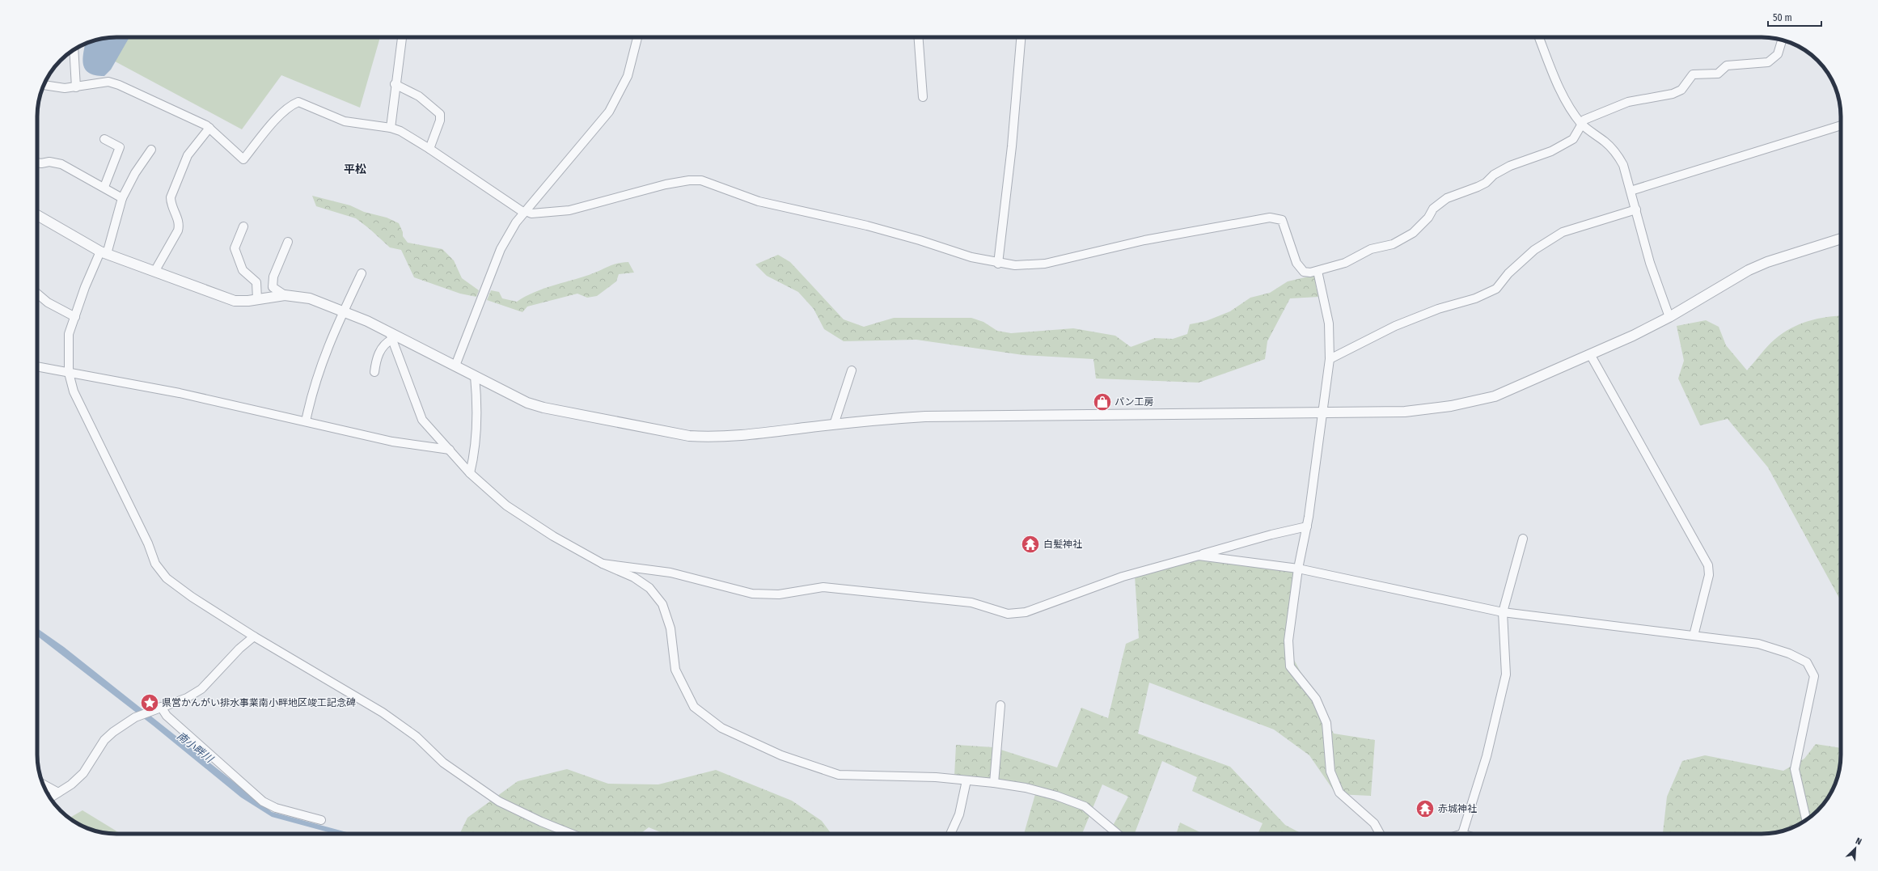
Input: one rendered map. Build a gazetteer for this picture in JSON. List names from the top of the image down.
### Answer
{
  "districts": ["平松"],
  "water": ["南小畔川"],
  "places": {
    "shop": ["パン工房"],
    "temple": ["白髪神社", "赤城神社"],
    "place": ["県営かんがい排水事業南小畔地区竣工記念碑"]
  },
  "scale_bar": "50 m",
  "north": "top right"
}
